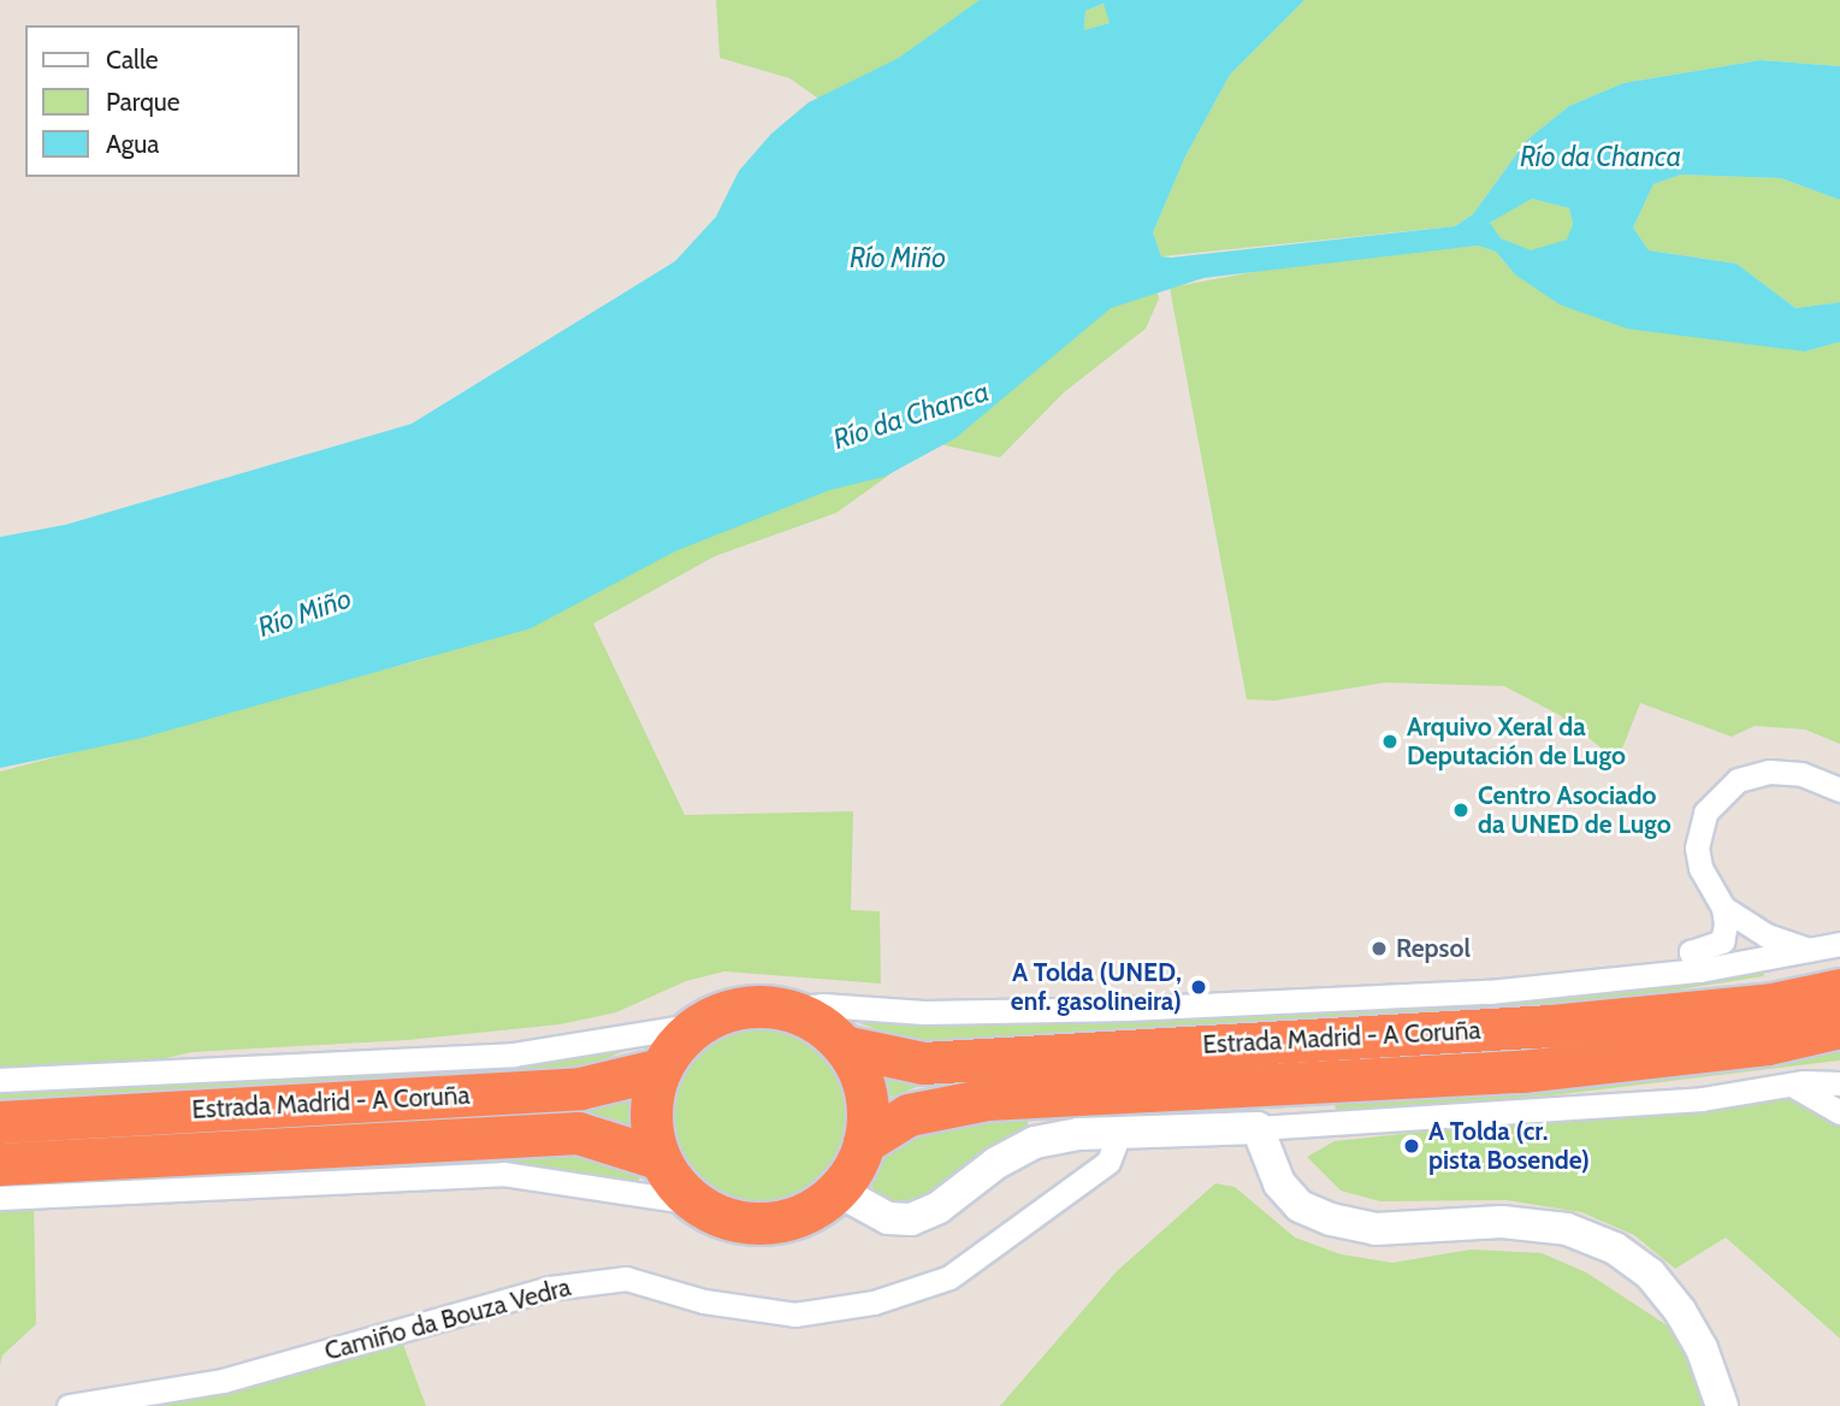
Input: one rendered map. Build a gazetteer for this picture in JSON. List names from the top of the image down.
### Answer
{
  "streets": {
    "highway": ["Estrada Madrid - A Coruña"],
    "street": ["Camiño da Bouza Vedra"]
  },
  "water": ["Río da Chanca", "Río Miño"],
  "places": [
    "Arquivo Xeral da Deputación de Lugo",
    "Centro Asociado da UNED de Lugo",
    "Repsol",
    "A Tolda (UNED, enf. gasolineira)",
    "A Tolda (cr. pista Bosende)"
  ],
  "legend": ["Calle", "Parque", "Agua"]
}
